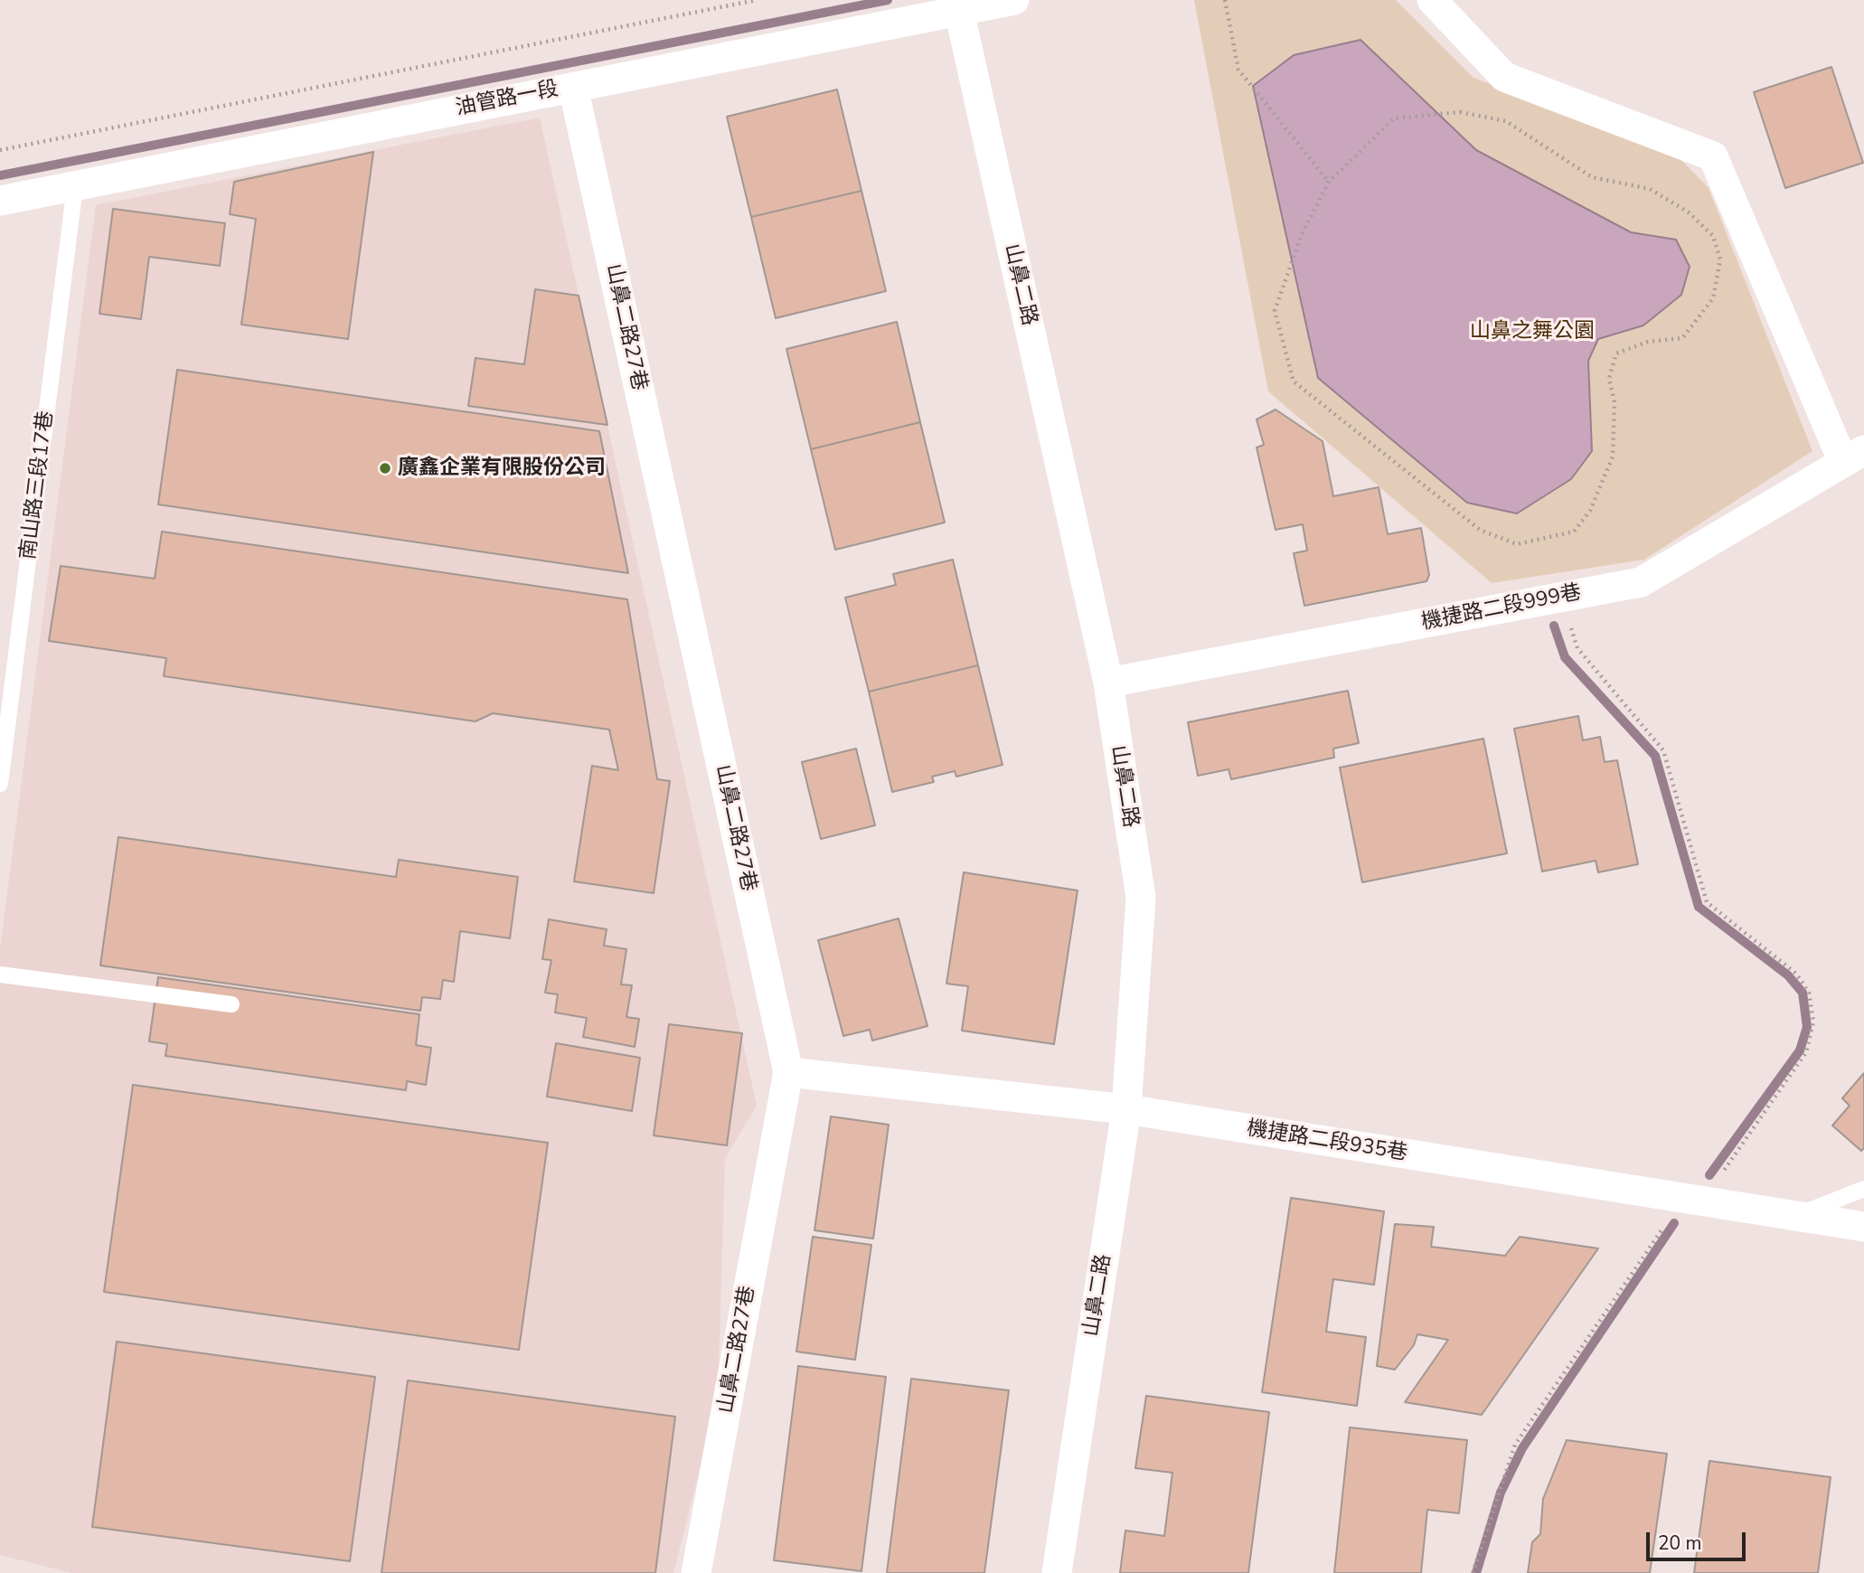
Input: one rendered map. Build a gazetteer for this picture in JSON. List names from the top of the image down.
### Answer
{
  "streets": {
    "street": [
      "油管路一段",
      "山鼻二路",
      "山鼻二路27巷",
      "機捷路二段999巷",
      "機捷路二段935巷"
    ],
    "lane": ["南山路三段17巷"]
  },
  "crossings": [
    ["油管路一段", "山鼻二路"],
    ["油管路一段", "山鼻二路27巷"],
    ["油管路一段", "南山路三段17巷"],
    ["山鼻二路", "機捷路二段999巷"],
    ["山鼻二路", "機捷路二段935巷"],
    ["山鼻二路27巷", "機捷路二段935巷"]
  ],
  "parks": ["山鼻之舞公園"],
  "places": ["廣鑫企業有限股份公司"],
  "scale_bar": "20 m"
}
